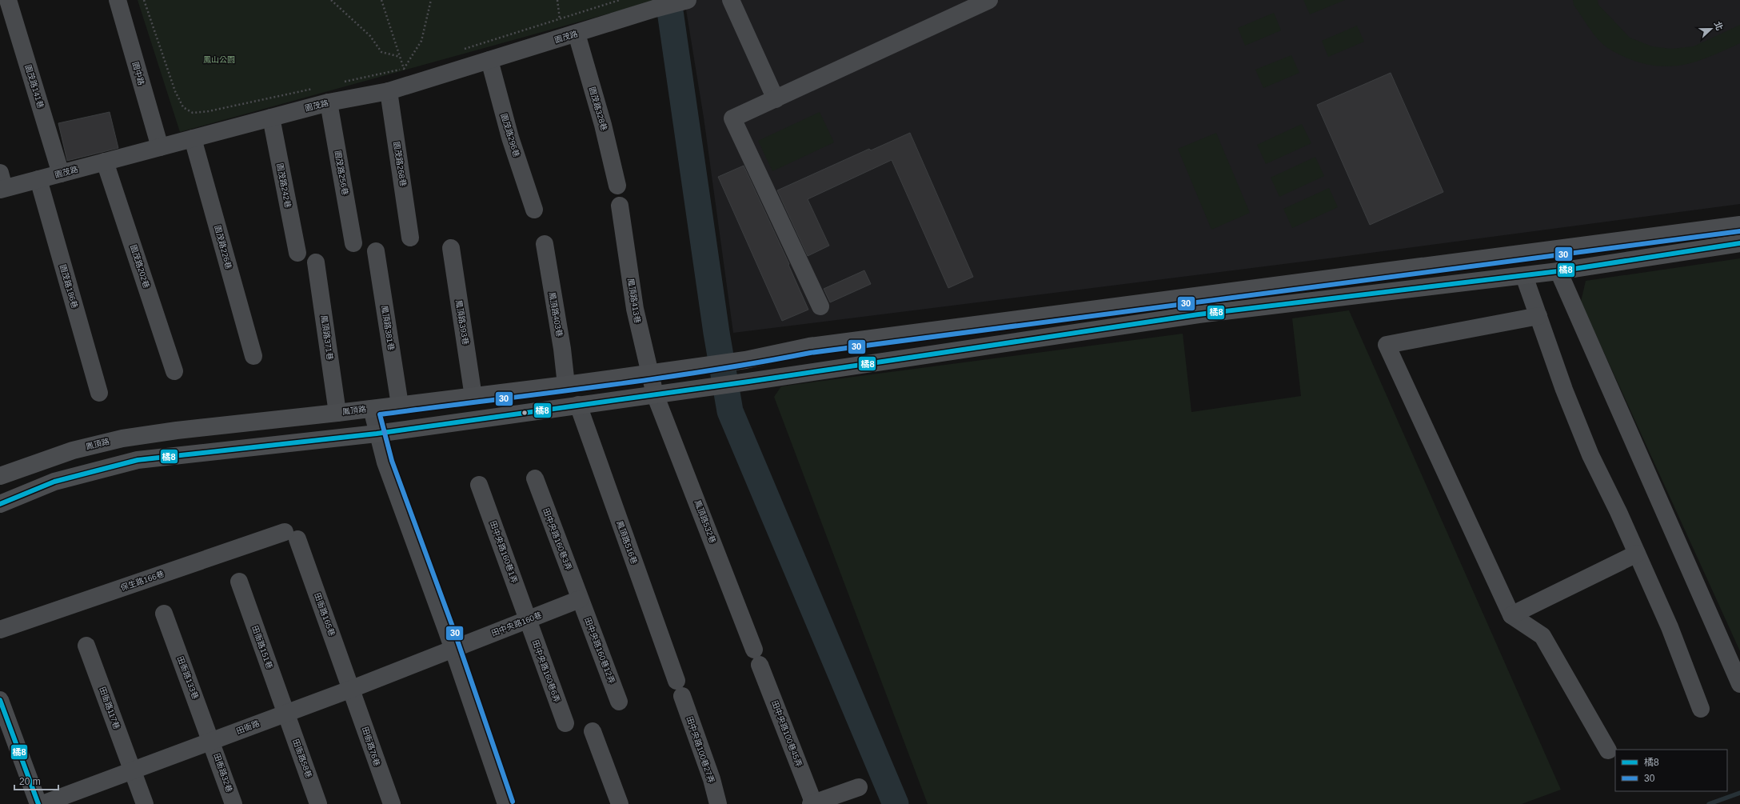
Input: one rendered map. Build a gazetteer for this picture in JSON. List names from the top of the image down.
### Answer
{
  "streets": {
    "main road": ["鳳頂路"],
    "street": [
      "園茂路",
      "園中路",
      "園茂路141巷",
      "園茂路328巷",
      "園茂路296巷",
      "園茂路268巷",
      "園茂路256巷",
      "園茂路242巷",
      "園茂路226巷",
      "園茂路202巷",
      "園茂路186巷",
      "鳳頂路413巷",
      "鳳頂路403巷",
      "鳳頂路393巷",
      "鳳頂路381巷",
      "鳳頂路371巷",
      "鳳頂路532巷",
      "田中央路160巷3弄",
      "鳳頂路516巷",
      "田中央路160巷1弄",
      "保生路166巷",
      "田衙路165巷",
      "田中央路160巷",
      "田衙路151巷",
      "田中央路160巷12弄",
      "田中央路160巷6弄",
      "田衙路133巷",
      "田衙路117巷",
      "田衙路",
      "田中央路100巷45弄",
      "田衙路76巷",
      "田中央路100巷27弄",
      "田衙路58巷",
      "田衙路32巷"
    ]
  },
  "crossings": [
    ["園茂路", "園中路"],
    ["園茂路", "園茂路141巷"],
    ["園茂路", "園茂路328巷"],
    ["園茂路", "園茂路296巷"],
    ["園茂路", "園茂路268巷"],
    ["園茂路", "園茂路256巷"],
    ["園茂路", "園茂路242巷"],
    ["園茂路", "園茂路226巷"],
    ["園茂路", "園茂路202巷"],
    ["園茂路", "園茂路186巷"],
    ["鳳頂路413巷", "鳳頂路"],
    ["鳳頂路413巷", "鳳頂路532巷"],
    ["鳳頂路403巷", "鳳頂路"],
    ["鳳頂路393巷", "鳳頂路"],
    ["鳳頂路381巷", "鳳頂路"],
    ["鳳頂路371巷", "鳳頂路"],
    ["鳳頂路532巷", "田中央路100巷45弄"],
    ["田中央路160巷3弄", "田中央路160巷"],
    ["田中央路160巷3弄", "田中央路160巷12弄"],
    ["鳳頂路516巷", "田中央路100巷27弄"],
    ["田中央路160巷1弄", "田中央路160巷"],
    ["田中央路160巷1弄", "田中央路160巷6弄"],
    ["保生路166巷", "田衙路165巷"],
    ["田衙路165巷", "田衙路"],
    ["田衙路165巷", "田衙路76巷"],
    ["田中央路160巷", "田中央路160巷12弄"],
    ["田中央路160巷", "田中央路160巷6弄"],
    ["田中央路160巷", "田衙路"],
    ["田衙路151巷", "田衙路"],
    ["田衙路151巷", "田衙路58巷"],
    ["田衙路133巷", "田衙路"],
    ["田衙路133巷", "田衙路32巷"],
    ["田衙路117巷", "田衙路"],
    ["田衙路", "田衙路76巷"],
    ["田衙路", "田衙路58巷"],
    ["田衙路", "田衙路32巷"]
  ],
  "parks": ["鳳山公園"],
  "lines": ["transit line 30", "transit line 橘8"],
  "legend": ["橘8", "30"],
  "scale_bar": "20 m",
  "north": "right"
}
